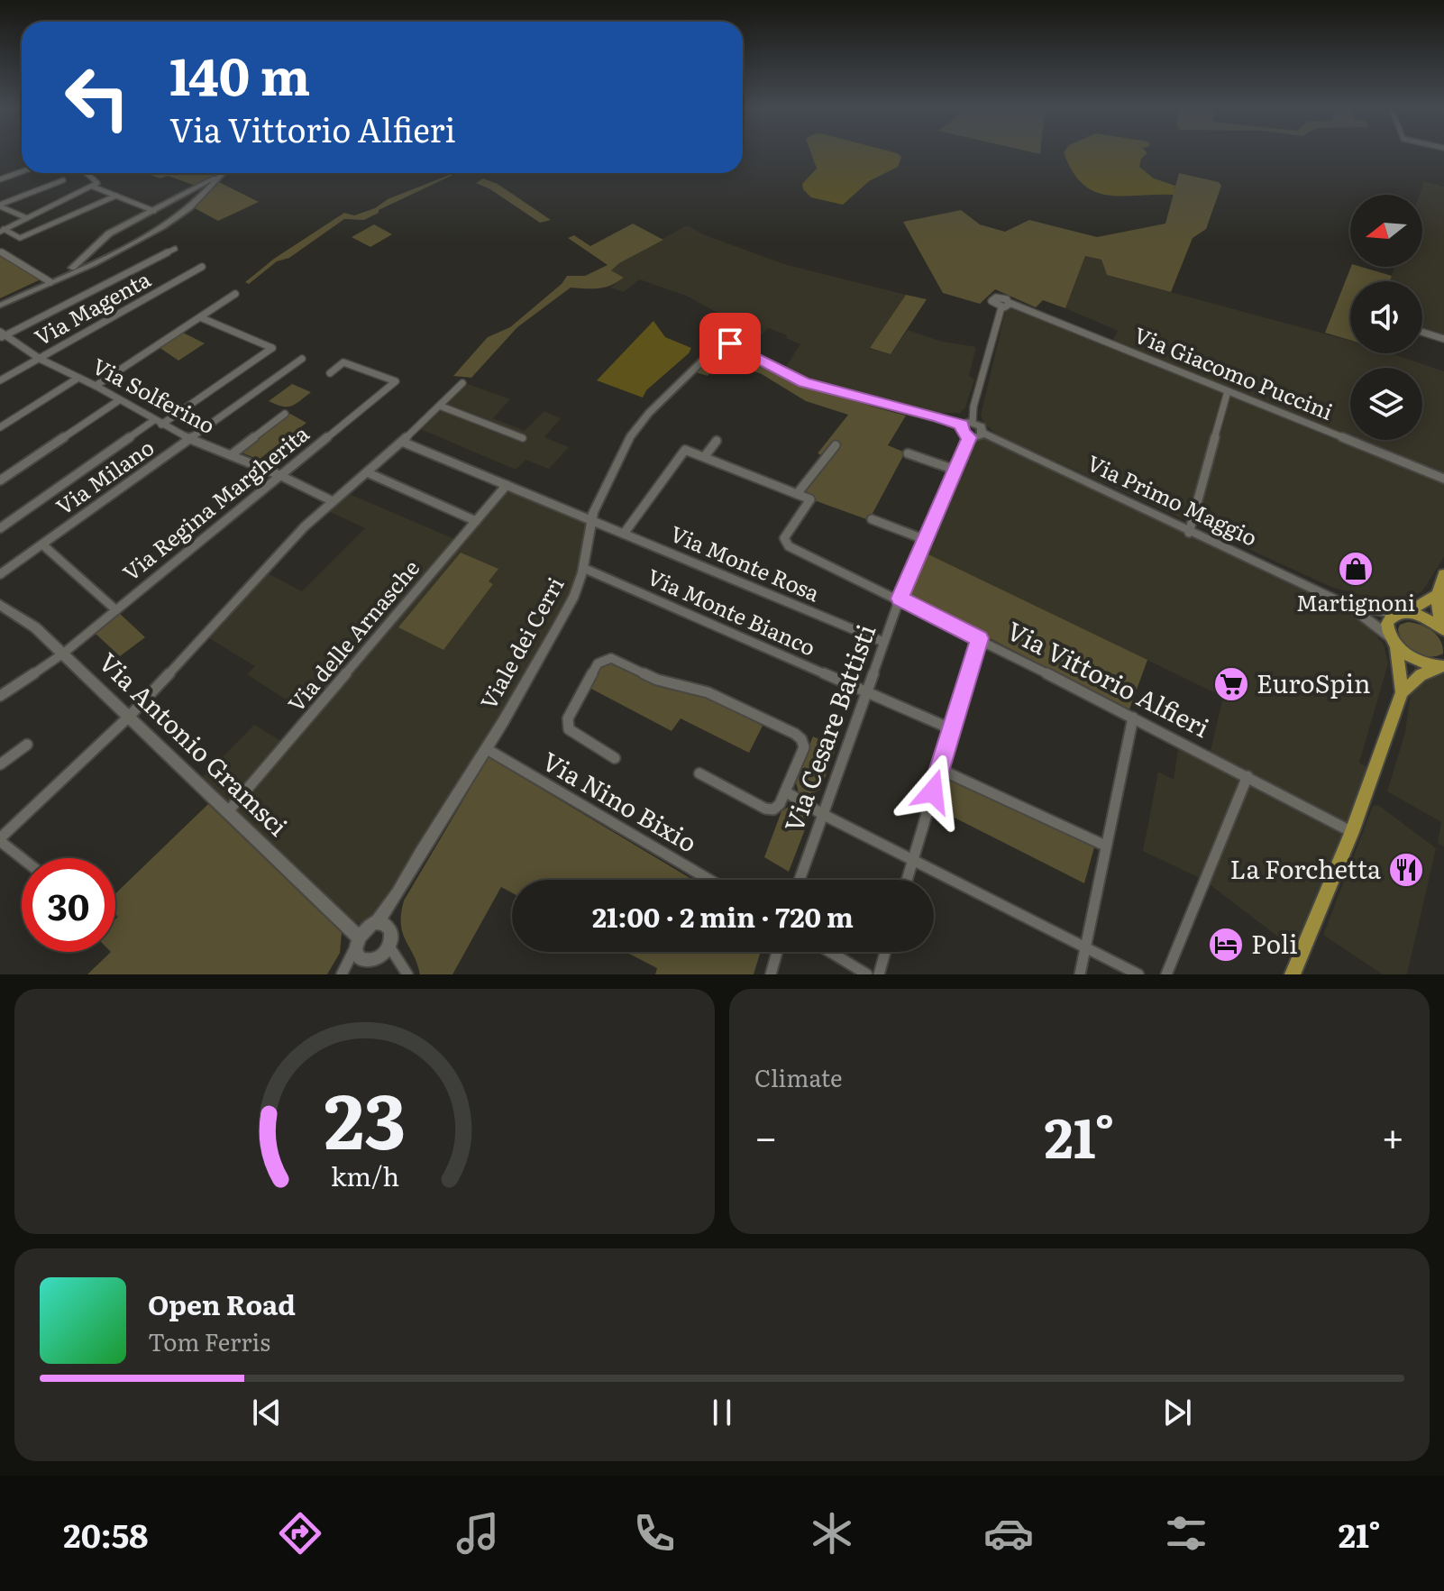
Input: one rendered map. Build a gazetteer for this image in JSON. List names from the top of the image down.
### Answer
{
  "streets": {
    "street": [
      "Via Magenta",
      "Via Giacomo Puccini",
      "Via Solferino",
      "Via Milano",
      "Via Primo Maggio",
      "Via Regina Margherita",
      "Via Monte Rosa",
      "Via Monte Bianco",
      "Via delle Arnasche",
      "Viale dei Cerri",
      "Via Vittorio Alfieri",
      "Via Cesare Battisti",
      "Via Antonio Gramsci",
      "Via Nino Bixio"
    ]
  },
  "crossings": [
    ["Via Magenta", "Via Solferino"],
    ["Via Solferino", "Via Milano"],
    ["Via Solferino", "Via Regina Margherita"],
    ["Via Primo Maggio", "Viale dei Cerri"],
    ["Via Primo Maggio", "Via Cesare Battisti"],
    ["Via Regina Margherita", "Via Antonio Gramsci"],
    ["Via Monte Rosa", "Via delle Arnasche"],
    ["Via Monte Rosa", "Viale dei Cerri"],
    ["Via Monte Rosa", "Via Cesare Battisti"],
    ["Via Monte Bianco", "Viale dei Cerri"],
    ["Via Monte Bianco", "Via Cesare Battisti"],
    ["Via delle Arnasche", "Via Antonio Gramsci"],
    ["Viale dei Cerri", "Via Cesare Battisti"],
    ["Viale dei Cerri", "Via Antonio Gramsci"],
    ["Viale dei Cerri", "Via Nino Bixio"],
    ["Via Vittorio Alfieri", "Via Cesare Battisti"]
  ],
  "places": {
    "shop": ["Martignoni"],
    "supermarket": ["EuroSpin"],
    "restaurant": ["La Forchetta"],
    "hotel": ["Poli"]
  },
  "north": "left",
  "page": {
    "turn": ["140 m", "Via Vittorio Alfieri"],
    "limit": "30",
    "trip": "21:00 · 2 min · 720 m",
    "tile": "Climate",
    "heat": ["−", "21°", "+"],
    "song": ["Open Road", "Tom Ferris"],
    "tabs": ["20:58", "21°"],
    "gauge": ["23", "km/h"]
  }
}
